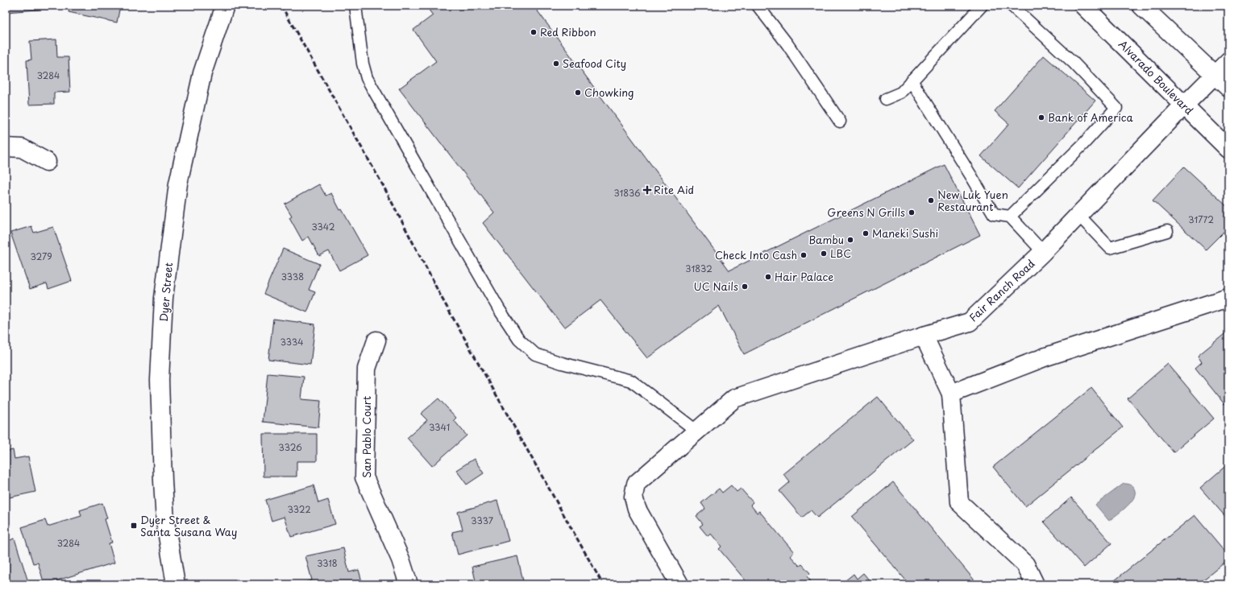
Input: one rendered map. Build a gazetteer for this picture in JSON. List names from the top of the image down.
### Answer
{
  "streets": {
    "street": [
      "Alvarado Boulevard",
      "Fair Ranch Road",
      "Dyer Street",
      "San Pablo Court"
    ]
  },
  "crossings": [
    ["Alvarado Boulevard", "Fair Ranch Road"]
  ],
  "places": {
    "other": [
      "Red Ribbon",
      "Seafood City",
      "Chowking",
      "Bank of America",
      "New Luk Yuen Restaurant",
      "Greens N Grills",
      "Maneki Sushi",
      "Bambu",
      "LBC",
      "Check Into Cash",
      "Hair Palace",
      "UC Nails"
    ],
    "health": ["Rite Aid"],
    "transit": ["Dyer Street & Santa Susana Way"]
  },
  "house_numbers": [
    "3284",
    "31836",
    "31772",
    "3342",
    "3279",
    "31832",
    "3338",
    "3334",
    "3341",
    "3326",
    "3322",
    "3337",
    "3284",
    "3318"
  ]
}
